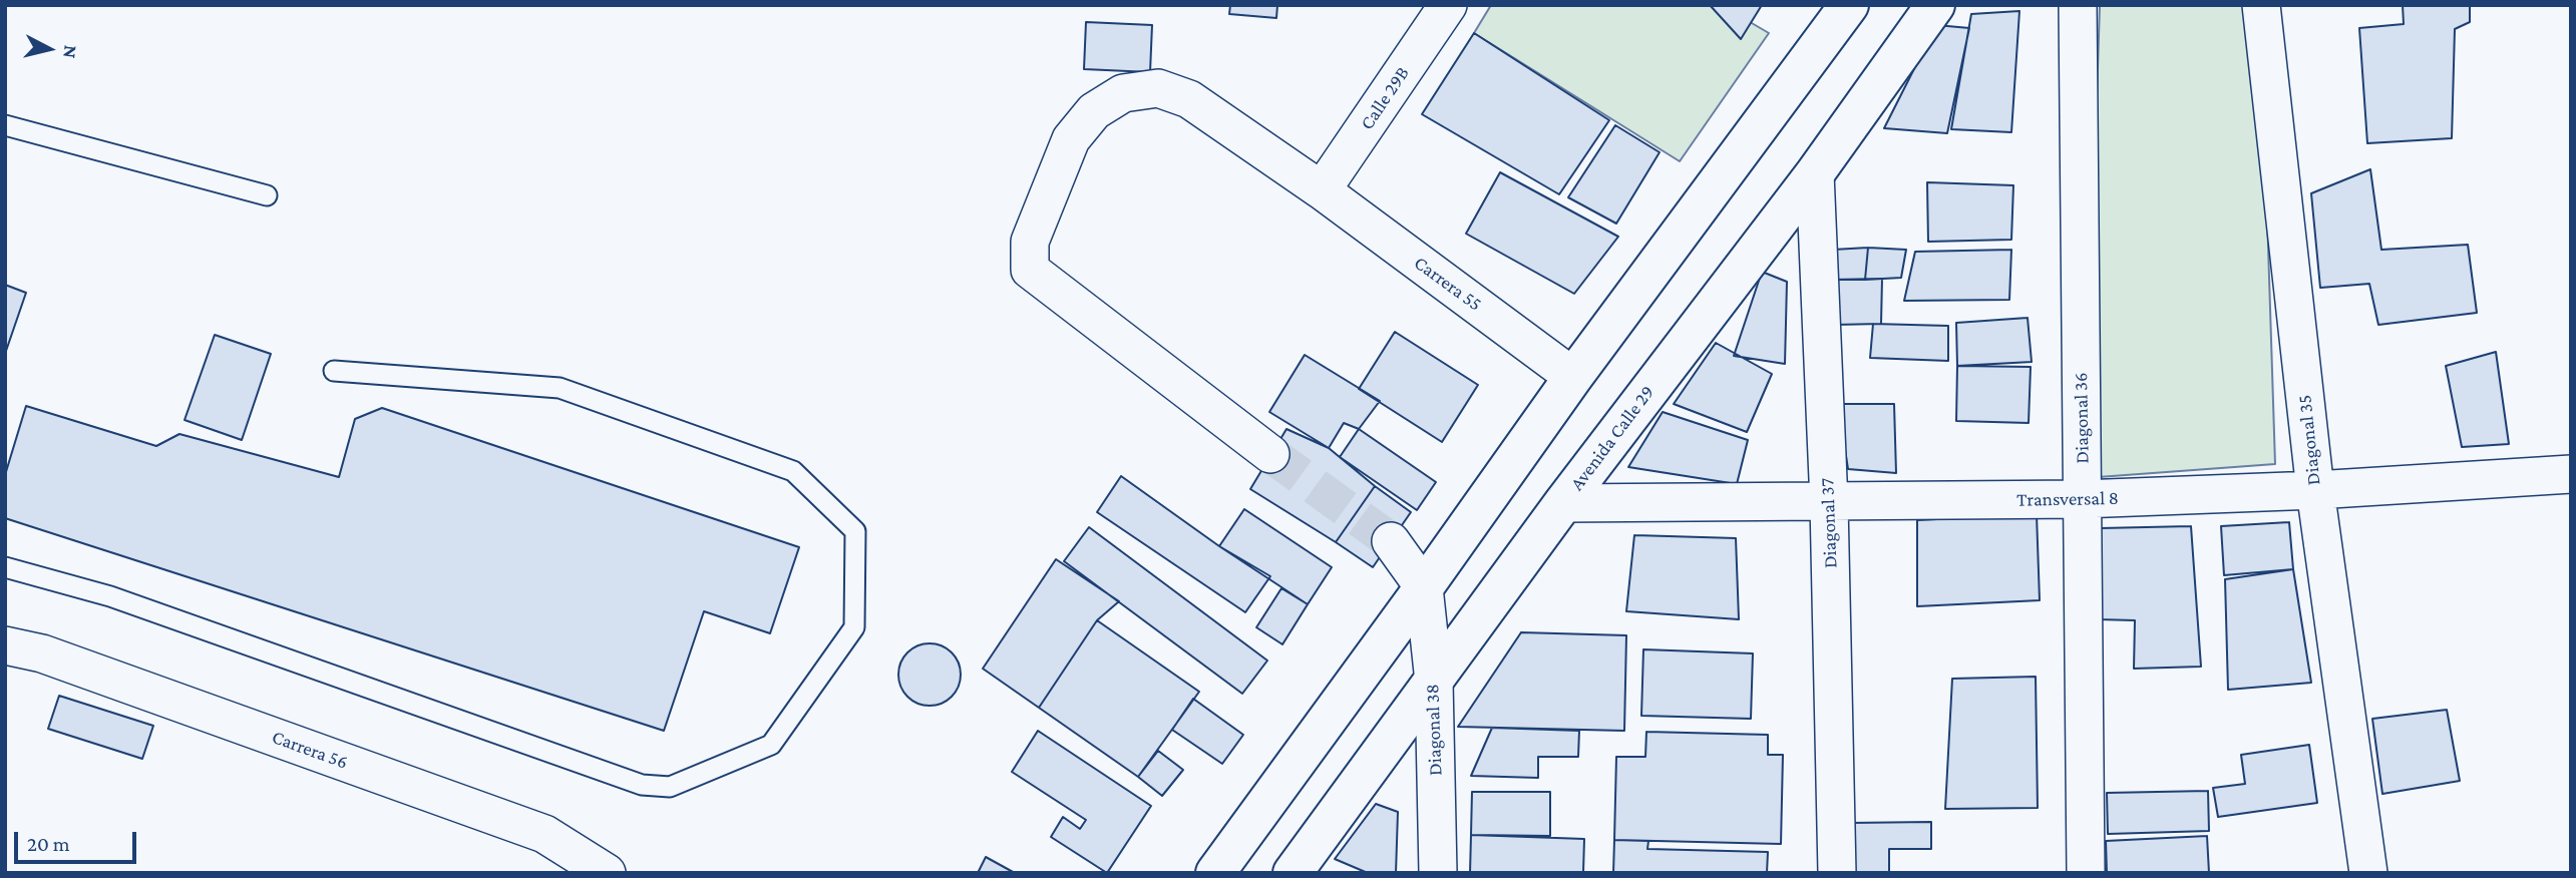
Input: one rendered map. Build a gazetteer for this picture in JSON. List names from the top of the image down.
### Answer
{
  "streets": {
    "main road": ["Avenida Calle 29"],
    "street": [
      "Calle 29B",
      "Carrera 55",
      "Diagonal 36",
      "Diagonal 35",
      "Transversal 8",
      "Diagonal 37",
      "Diagonal 38",
      "Carrera 56"
    ]
  },
  "crossings": [
    ["Calle 29B", "Carrera 55"],
    ["Diagonal 36", "Transversal 8"],
    ["Avenida Calle 29", "Transversal 8"],
    ["Avenida Calle 29", "Diagonal 37"],
    ["Avenida Calle 29", "Diagonal 38"],
    ["Diagonal 35", "Transversal 8"],
    ["Transversal 8", "Diagonal 37"]
  ],
  "scale_bar": "20 m",
  "north": "right"
}
